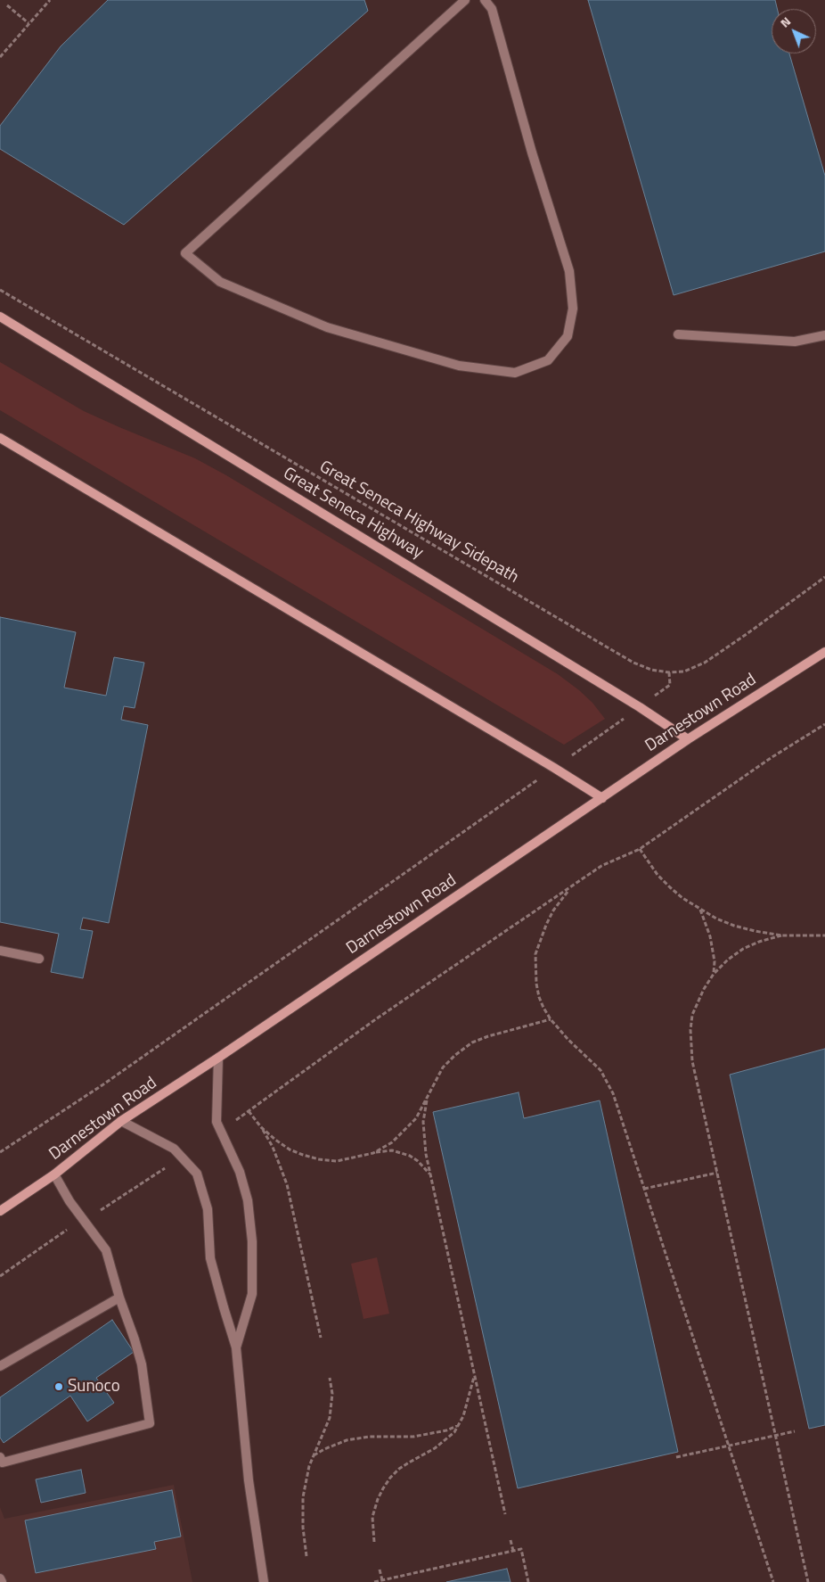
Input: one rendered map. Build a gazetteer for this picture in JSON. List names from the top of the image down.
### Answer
{
  "streets": {
    "main road": ["Great Seneca Highway", "Darnestown Road"],
    "path": ["Great Seneca Highway Sidepath"]
  },
  "crossings": [
    ["Great Seneca Highway", "Darnestown Road"]
  ],
  "places": ["Sunoco"],
  "north": "top left"
}
